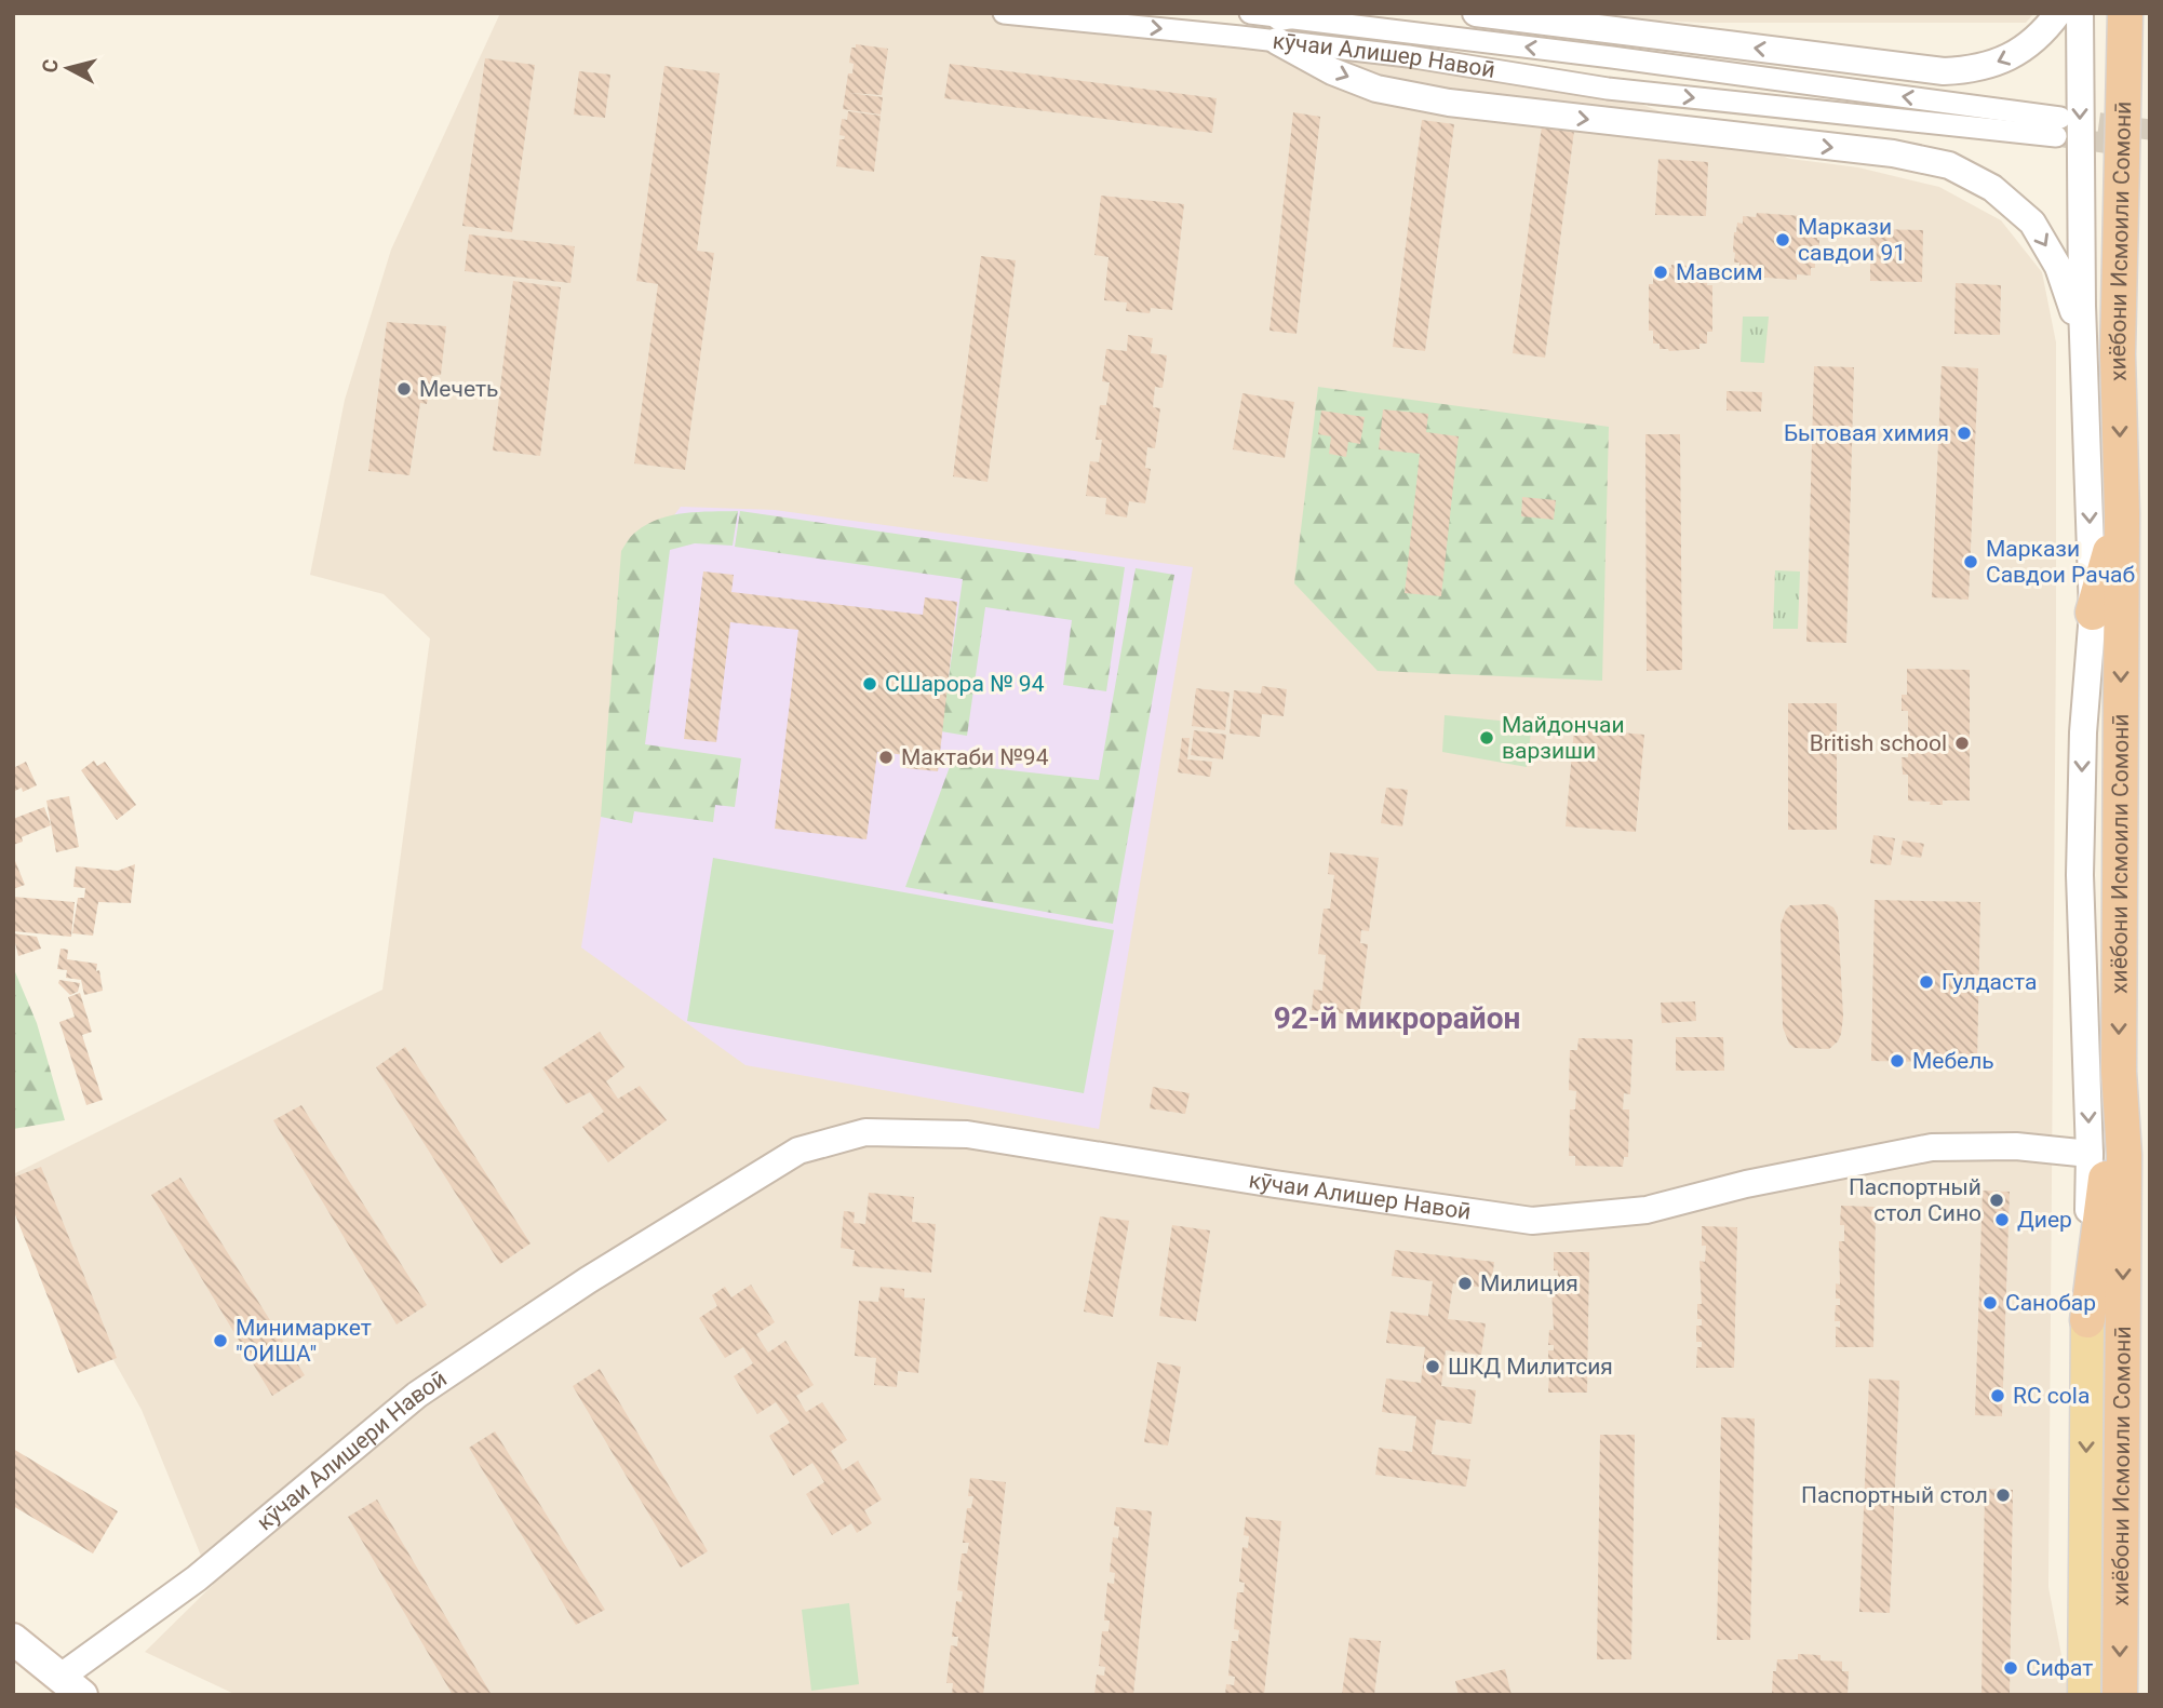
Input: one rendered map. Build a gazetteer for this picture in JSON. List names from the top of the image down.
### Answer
{
  "streets": {
    "highway": ["хиёбони Исмоили Сомонӣ"],
    "street": ["кӯчаи Алишер Навоӣ", "кӯчаи Алишери Навоӣ"]
  },
  "crossings": [
    ["кӯчаи Алишер Навоӣ", "кӯчаи Алишери Навоӣ"]
  ],
  "one_way": ["хиёбони Исмоили Сомонӣ"],
  "districts": ["92-й микрорайон"],
  "places": [
    "Маркази савдои 91",
    "Мавсим",
    "Мечеть",
    "Бытовая химия",
    "Маркази Савдои Рачаб",
    "СШарора № 94",
    "Майдончаи варзиши",
    "British school",
    "Мактаби №94",
    "Гулдаста",
    "Мебель",
    "Паспортный стол Сино",
    "Диер",
    "Милиция",
    "Санобар",
    "Минимаркет \"ОИША\"",
    "ШКД Милитсия",
    "RC cola",
    "Паспортный стол",
    "Сифат"
  ],
  "north": "left"
}
